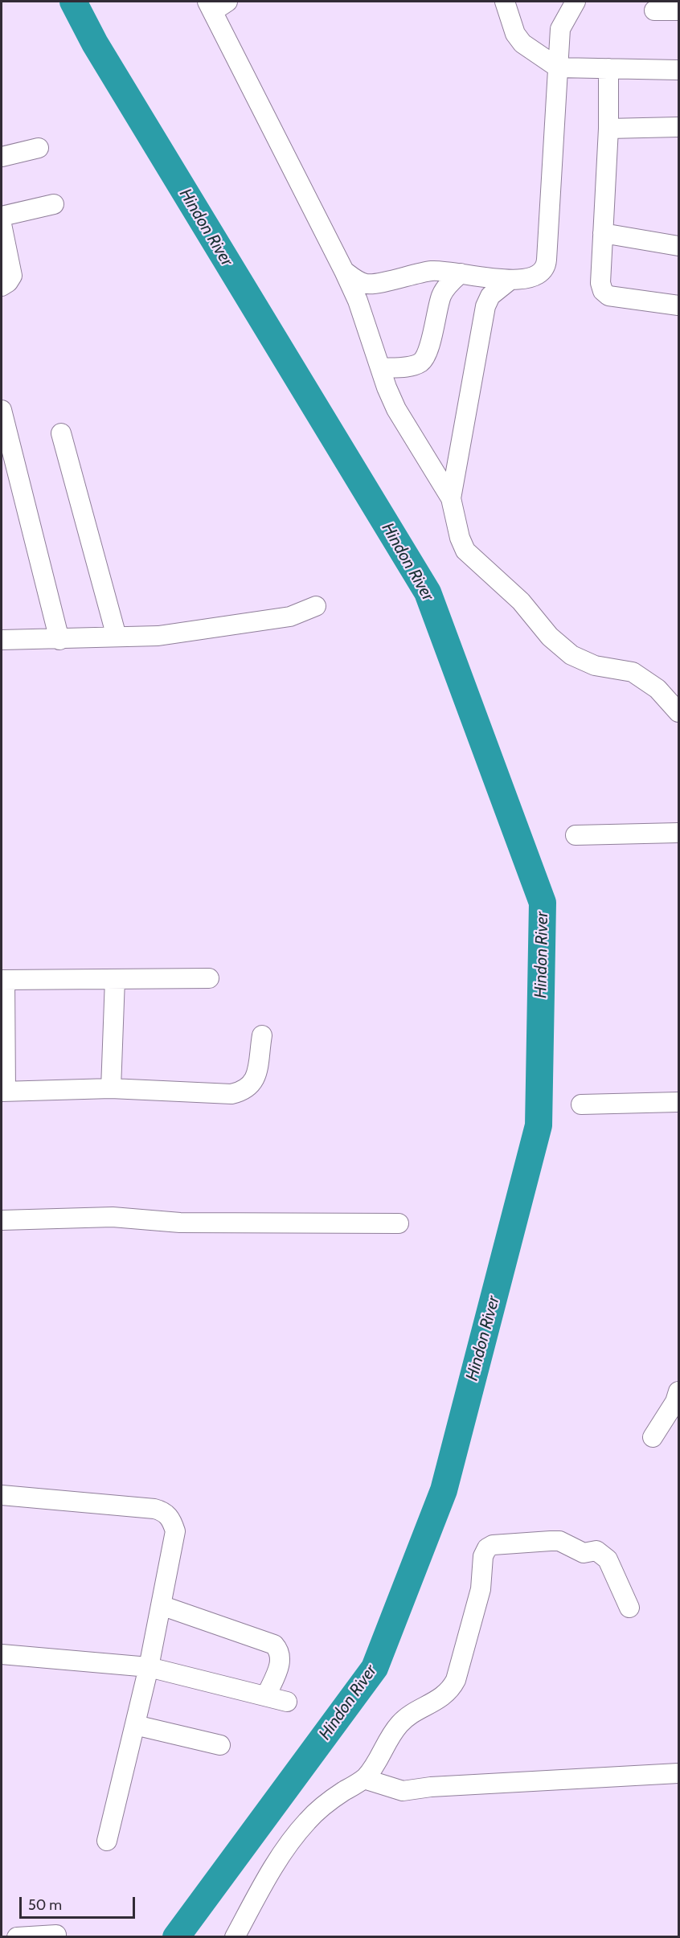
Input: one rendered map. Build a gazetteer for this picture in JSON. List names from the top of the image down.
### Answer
{
  "water": ["Hindon River"],
  "scale_bar": "50 m"
}
